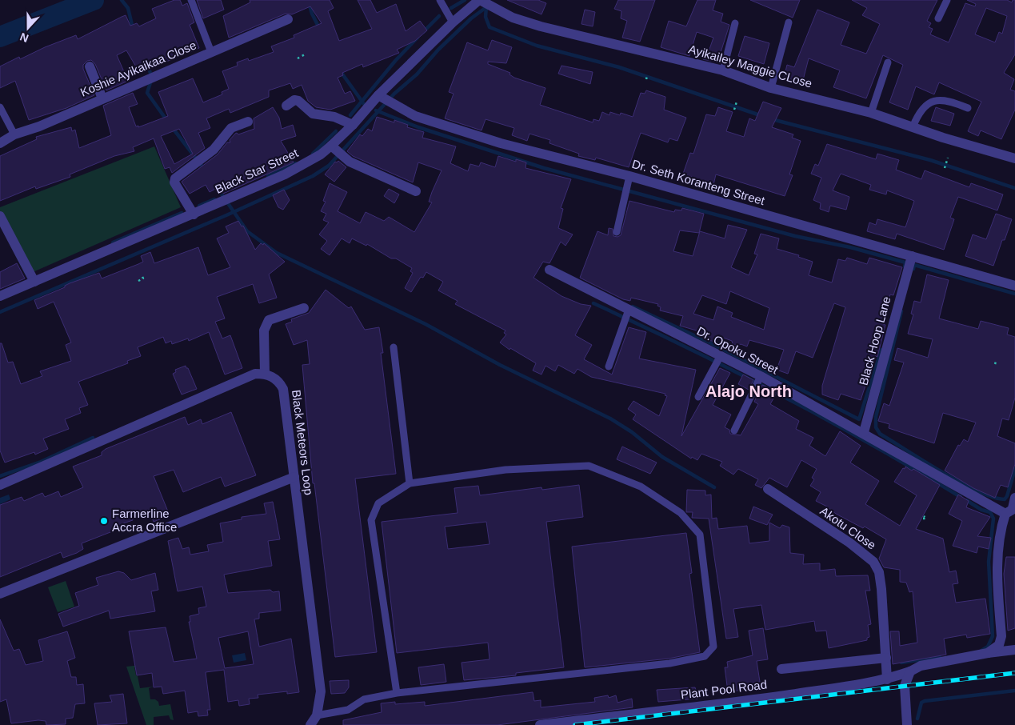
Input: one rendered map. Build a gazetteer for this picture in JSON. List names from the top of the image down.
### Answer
{
  "streets": {
    "street": [
      "Ayikailey Maggie CLose",
      "Koshie Ayikaikaa Close",
      "Black Star Street",
      "Dr. Seth Koranteng Street",
      "Black Hoop Lane",
      "Dr. Opoku Street",
      "Black Meteors Loop",
      "Akotu Close",
      "Plant Pool Road"
    ]
  },
  "crossings": [
    ["Ayikailey Maggie CLose", "Black Star Street"],
    ["Black Star Street", "Dr. Seth Koranteng Street"],
    ["Dr. Seth Koranteng Street", "Black Hoop Lane"],
    ["Black Hoop Lane", "Dr. Opoku Street"],
    ["Akotu Close", "Plant Pool Road"]
  ],
  "districts": ["Alajo North"],
  "places": ["Farmerline Accra Office"],
  "north": "bottom"
}
